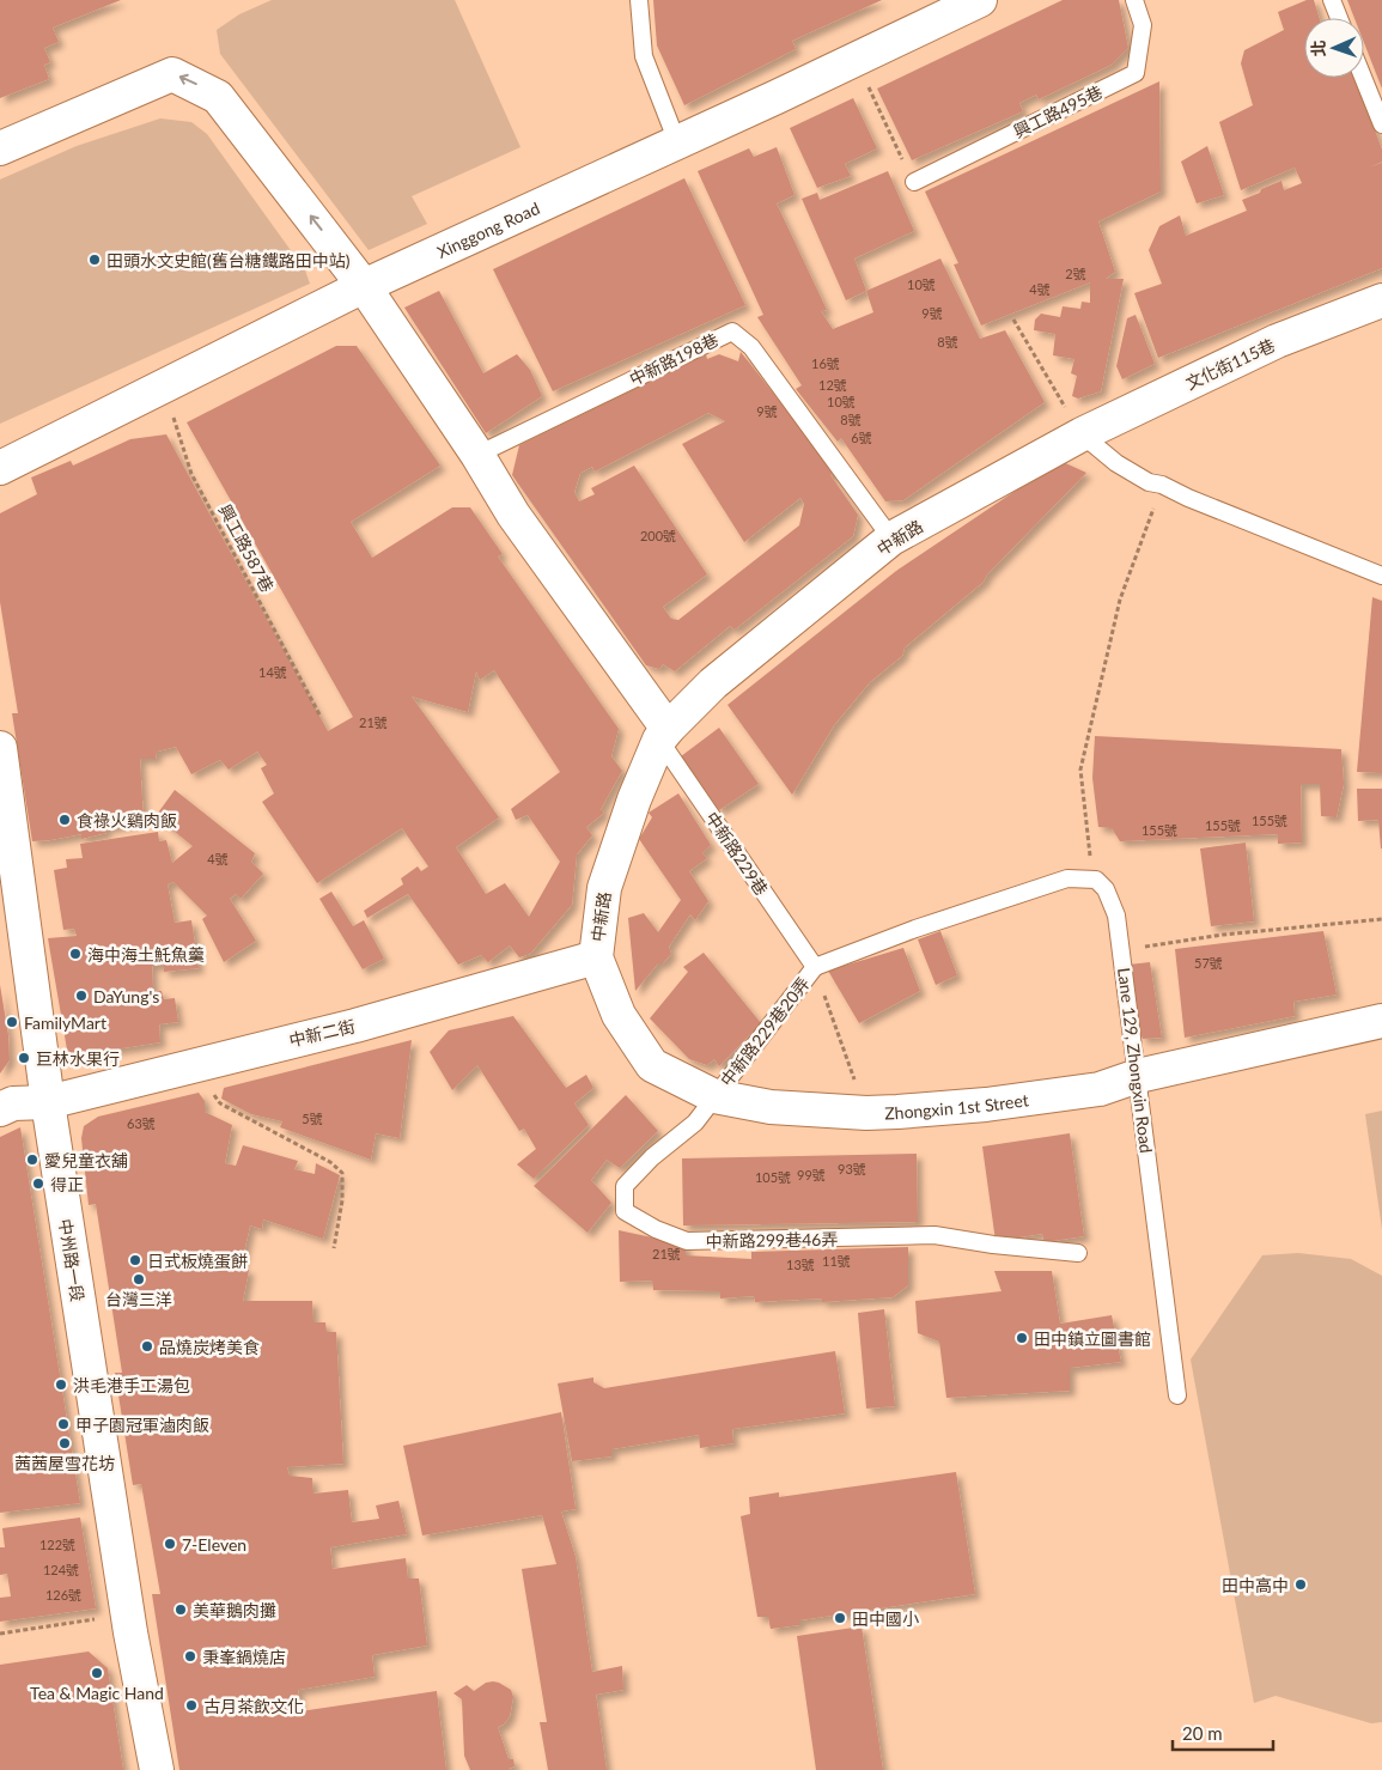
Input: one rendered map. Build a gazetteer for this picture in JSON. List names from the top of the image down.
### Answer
{
  "streets": {
    "street": [
      "Xinggong Road",
      "文化街115巷",
      "中新路",
      "中新二街",
      "Zhongxin 1st Street",
      "中州路一段"
    ],
    "lane": [
      "興工路495巷",
      "中新路198巷",
      "中新路229巷",
      "中新路229巷20弄",
      "Lane 129, Zhongxin Road",
      "中新路299巷46弄"
    ],
    "path": ["興工路587巷"]
  },
  "crossings": [
    ["Xinggong Road", "興工路587巷"],
    ["中新路198巷", "中新路"],
    ["文化街115巷", "中新路"],
    ["中新路", "中新路229巷"],
    ["中新路", "中新二街"],
    ["中新路", "Zhongxin 1st Street"],
    ["中新路229巷", "中新路229巷20弄"],
    ["中新路229巷20弄", "Zhongxin 1st Street"],
    ["中新路229巷20弄", "中新路299巷46弄"],
    ["中新二街", "Zhongxin 1st Street"],
    ["中新二街", "中州路一段"],
    ["Lane 129, Zhongxin Road", "Zhongxin 1st Street"],
    ["Zhongxin 1st Street", "中新路299巷46弄"]
  ],
  "places": [
    "田頭水文史館(舊台糖鐵路田中站)",
    "食祿火鷄肉飯",
    "海中海土魠魚羹",
    "DaYung's",
    "FamilyMart",
    "巨林水果行",
    "愛兒童衣舖",
    "得正",
    "日式板燒蛋餅",
    "台灣三洋",
    "田中鎮立圖書館",
    "品燒炭烤美食",
    "洪毛港手工湯包",
    "甲子園冠軍滷肉飯",
    "茜茜屋雪花坊",
    "7-Eleven",
    "田中高中",
    "美華鵝肉攤",
    "田中國小",
    "秉峯鍋燒店",
    "Tea & Magic Hand",
    "古月茶飲文化"
  ],
  "house_numbers": [
    "2號",
    "10號",
    "4號",
    "9號",
    "8號",
    "16號",
    "12號",
    "10號",
    "9號",
    "8號",
    "6號",
    "200號",
    "14號",
    "21號",
    "155號",
    "155號",
    "155號",
    "4號",
    "57號",
    "5號",
    "63號",
    "93號",
    "99號",
    "105號",
    "21號",
    "11號",
    "13號",
    "122號",
    "124號",
    "126號"
  ],
  "scale_bar": "20 m",
  "north": "left"
}
